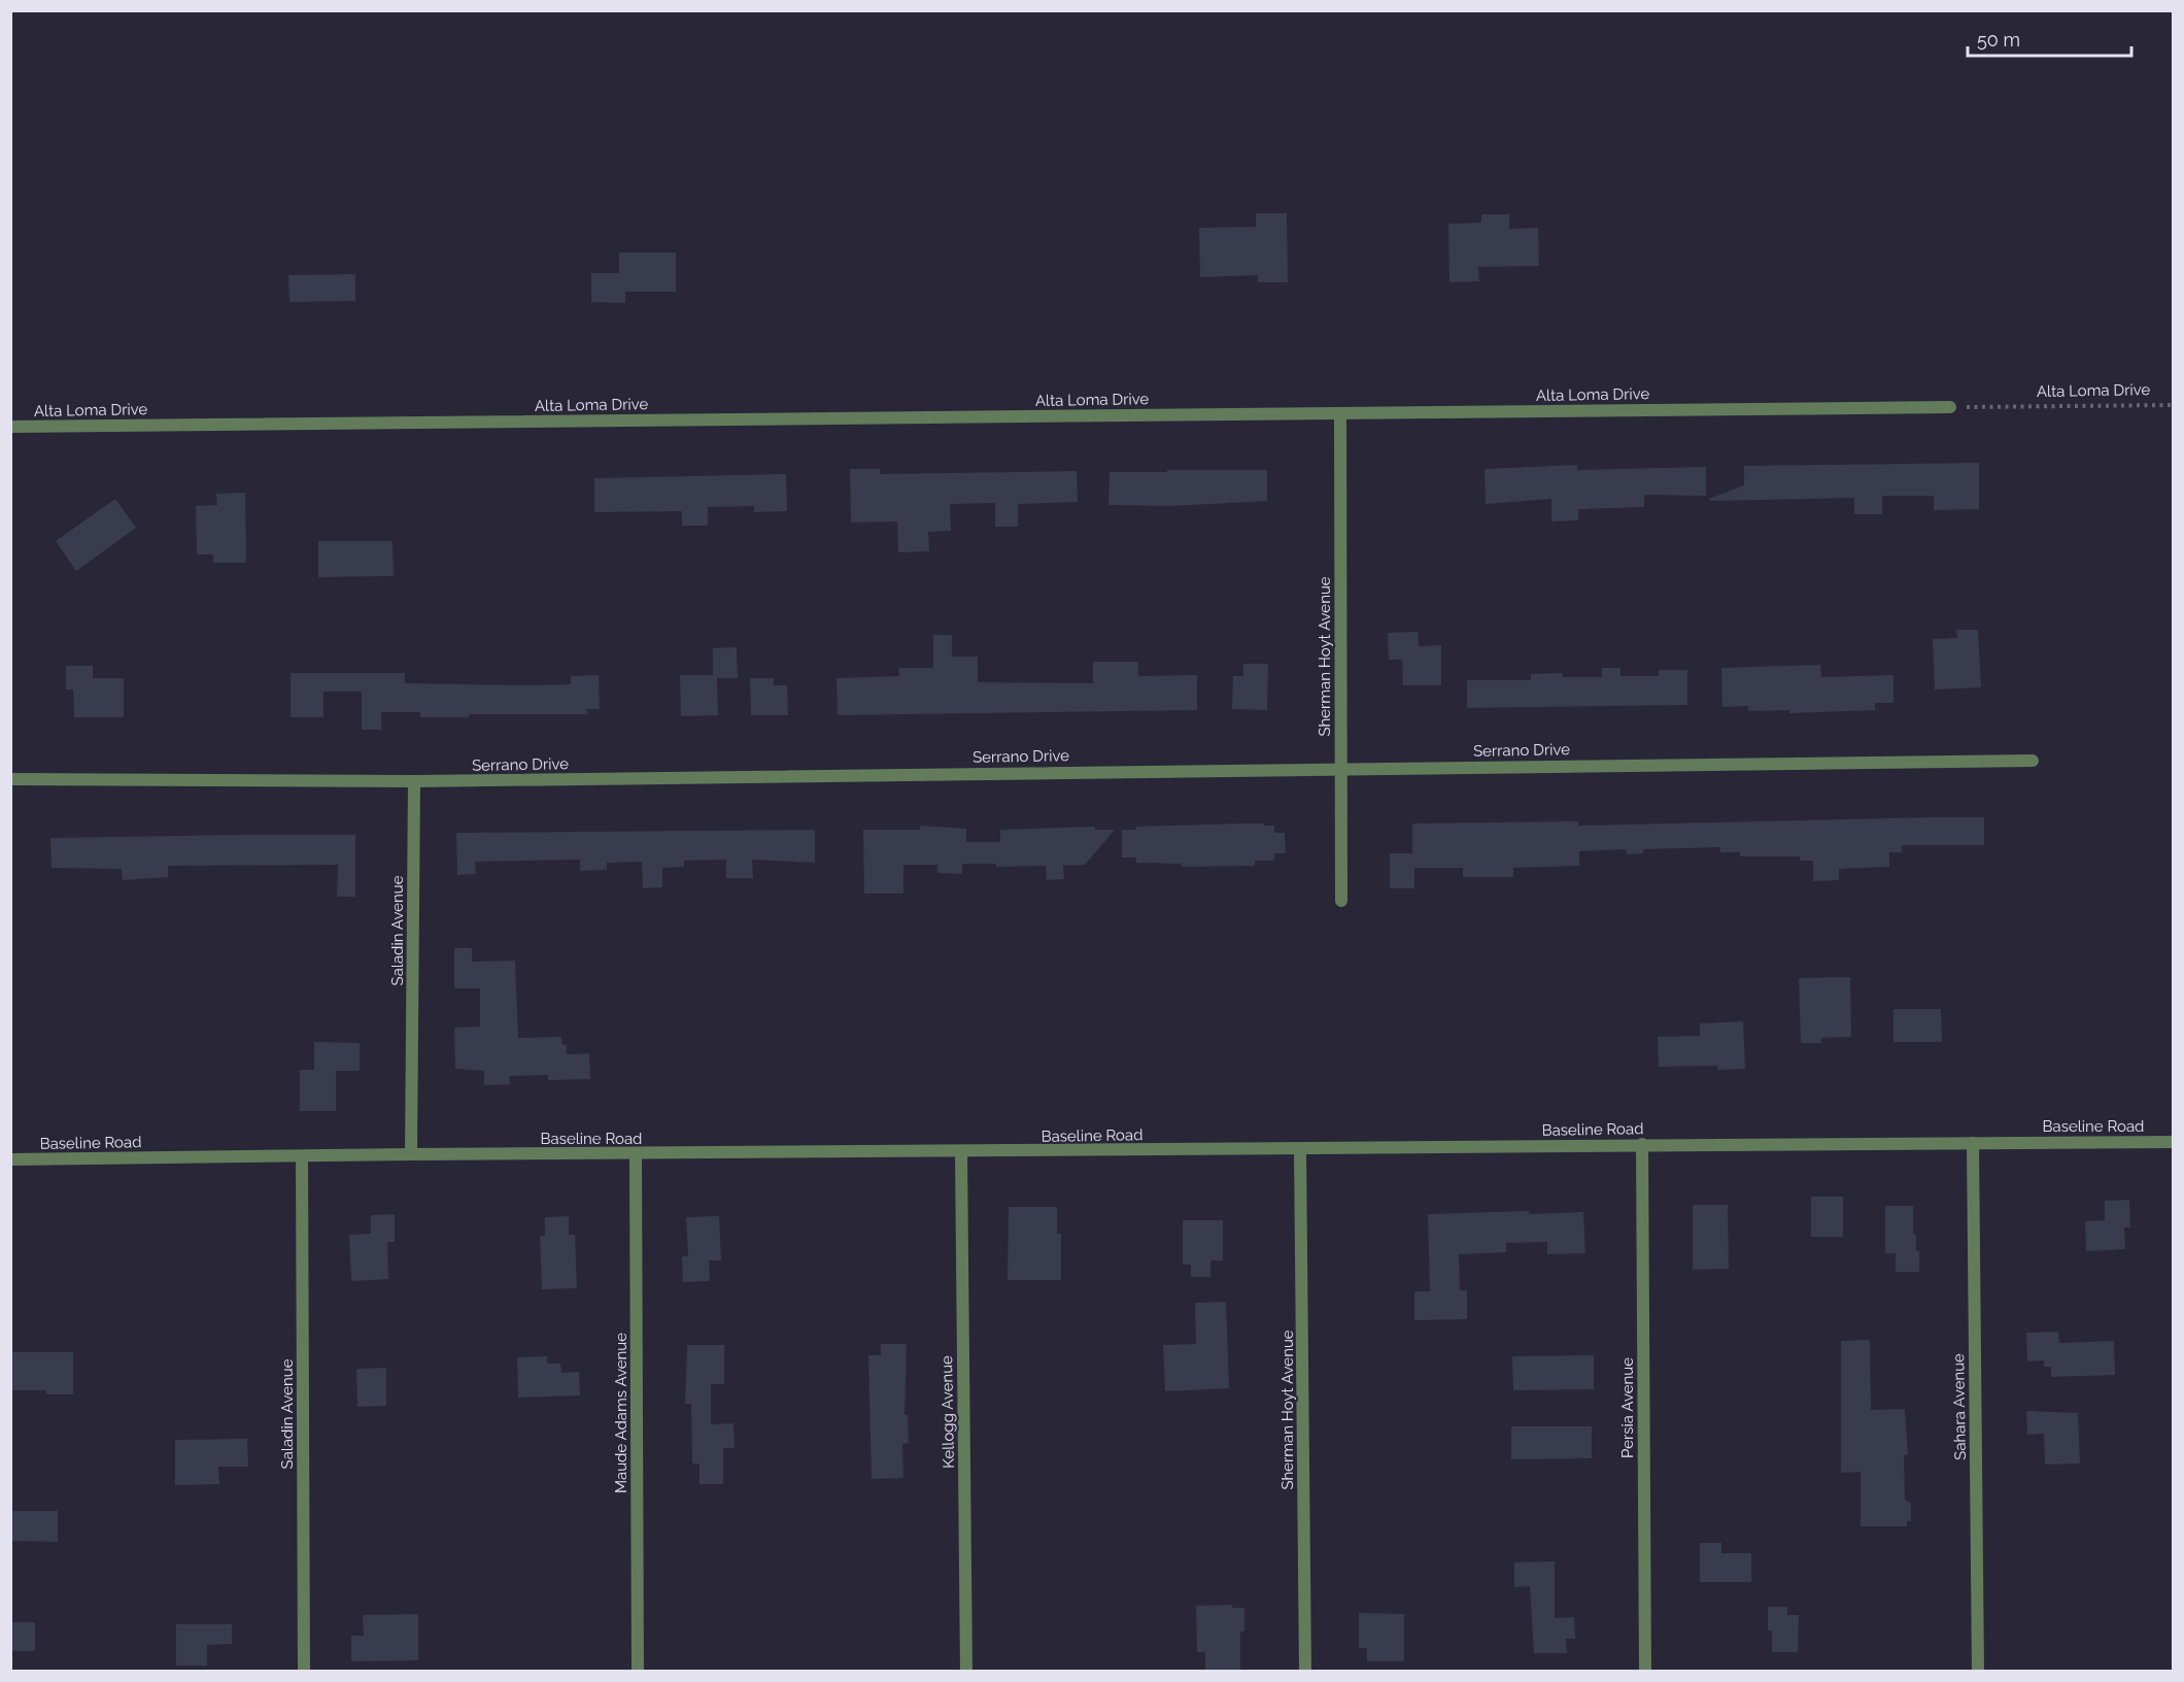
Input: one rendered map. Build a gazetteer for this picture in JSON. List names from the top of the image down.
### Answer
{
  "streets": {
    "street": [
      "Alta Loma Drive",
      "Sherman Hoyt Avenue",
      "Serrano Drive",
      "Saladin Avenue",
      "Baseline Road",
      "Sahara Avenue",
      "Persia Avenue",
      "Kellogg Avenue",
      "Maude Adams Avenue"
    ]
  },
  "crossings": [
    ["Alta Loma Drive", "Sherman Hoyt Avenue"],
    ["Sherman Hoyt Avenue", "Serrano Drive"],
    ["Sherman Hoyt Avenue", "Baseline Road"],
    ["Serrano Drive", "Saladin Avenue"],
    ["Saladin Avenue", "Baseline Road"],
    ["Baseline Road", "Sahara Avenue"],
    ["Baseline Road", "Persia Avenue"],
    ["Baseline Road", "Kellogg Avenue"],
    ["Baseline Road", "Maude Adams Avenue"]
  ],
  "scale_bar": "50 m"
}
